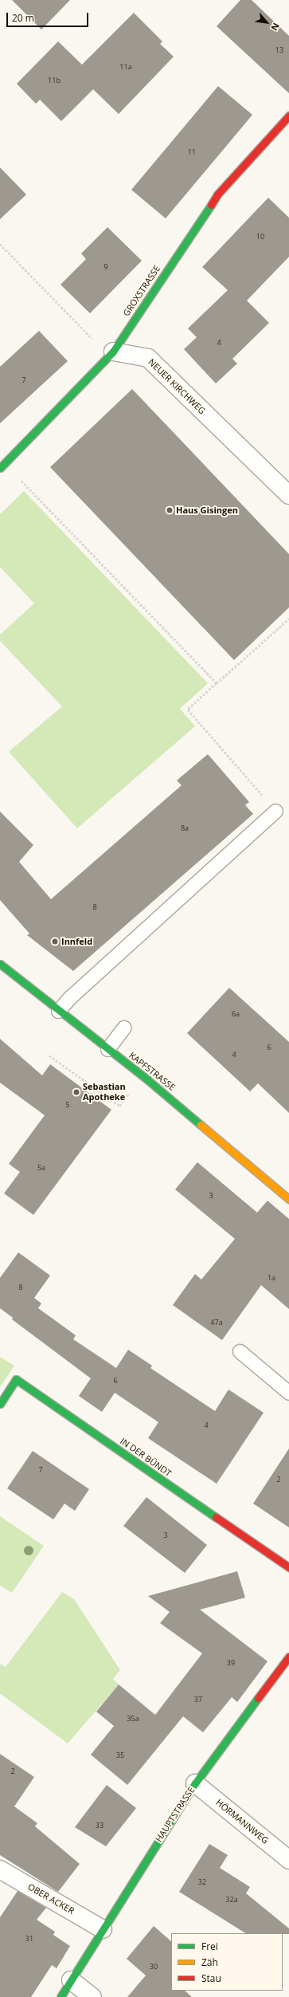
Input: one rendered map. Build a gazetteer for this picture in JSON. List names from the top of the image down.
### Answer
{
  "streets": {
    "street": [
      "GROXSTRASSE",
      "NEUER KIRCHWEG",
      "KAPFSTRASSE",
      "IN DER BÜNDT",
      "HAUPTSTRASSE",
      "HÖRMANNWEG",
      "OBER ACKER"
    ]
  },
  "crossings": [
    ["GROXSTRASSE", "NEUER KIRCHWEG"],
    ["HAUPTSTRASSE", "HÖRMANNWEG"],
    ["HAUPTSTRASSE", "OBER ACKER"]
  ],
  "places": ["Haus Gisingen", "Innfeld", "Sebastian Apotheke"],
  "house_numbers": [
    "13",
    "11a",
    "11b",
    "11",
    "10",
    "9",
    "4",
    "7",
    "8a",
    "8",
    "6a",
    "6",
    "4",
    "5",
    "5a",
    "3",
    "1a",
    "8",
    "47a",
    "6",
    "4",
    "7",
    "2",
    "3",
    "39",
    "37",
    "35a",
    "35",
    "2",
    "33",
    "32",
    "32a",
    "31",
    "30"
  ],
  "legend": ["Frei", "Zäh", "Stau"],
  "scale_bar": "20 m",
  "north": "bottom right"
}
